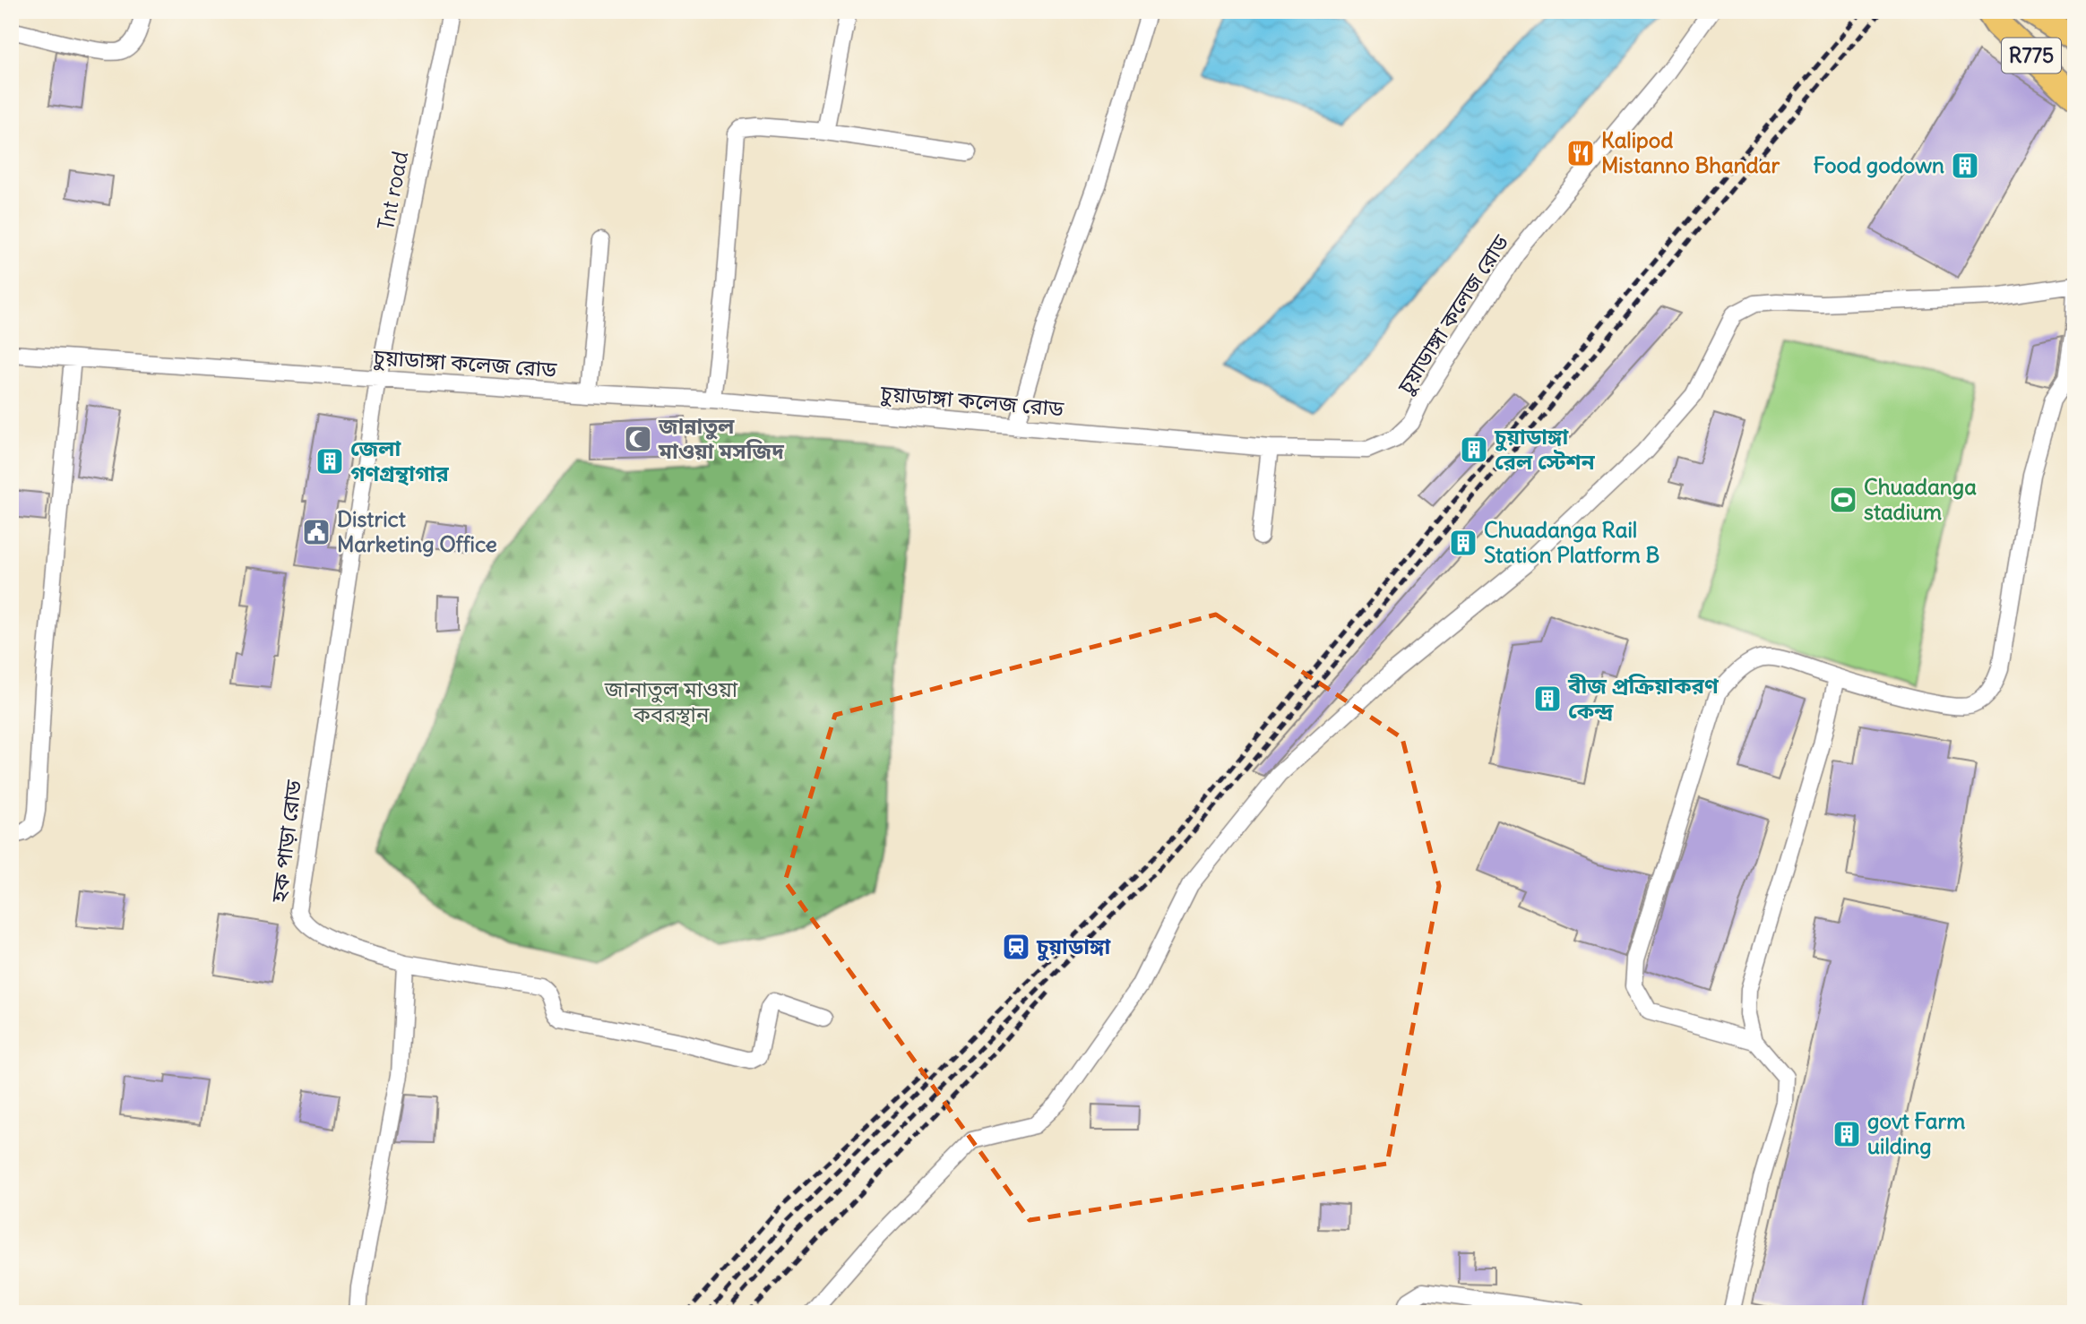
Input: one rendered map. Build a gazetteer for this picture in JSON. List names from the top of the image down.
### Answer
{
  "streets": {
    "main road": ["R775"],
    "street": ["Tnt road", "চুয়াডাঙ্গা কলেজ রোড", "হক পাড়া রোড"]
  },
  "crossings": [
    ["Tnt road", "চুয়াডাঙ্গা কলেজ রোড"],
    ["Tnt road", "হক পাড়া রোড"],
    ["চুয়াডাঙ্গা কলেজ রোড", "হক পাড়া রোড"]
  ],
  "parks": ["জানাতুল মাওয়া কবরস্থান"],
  "places": {
    "restaurant": ["Kalipod Mistanno Bhandar"],
    "building": [
      "Food godown",
      "চুয়াডাঙ্গা রেল স্টেশন",
      "জেলা গণগ্রন্থাগার",
      "Chuadanga Rail Station Platform B",
      "বীজ প্রক্রিয়াকরণ কেন্দ্র",
      "govt Farm uilding"
    ],
    "mosque": ["জান্নাতুল মাওয়া মসজিদ"],
    "sports": ["Chuadanga stadium"],
    "public building": ["District Marketing Office"],
    "station": ["চুয়াডাঙ্গা"]
  }
}
